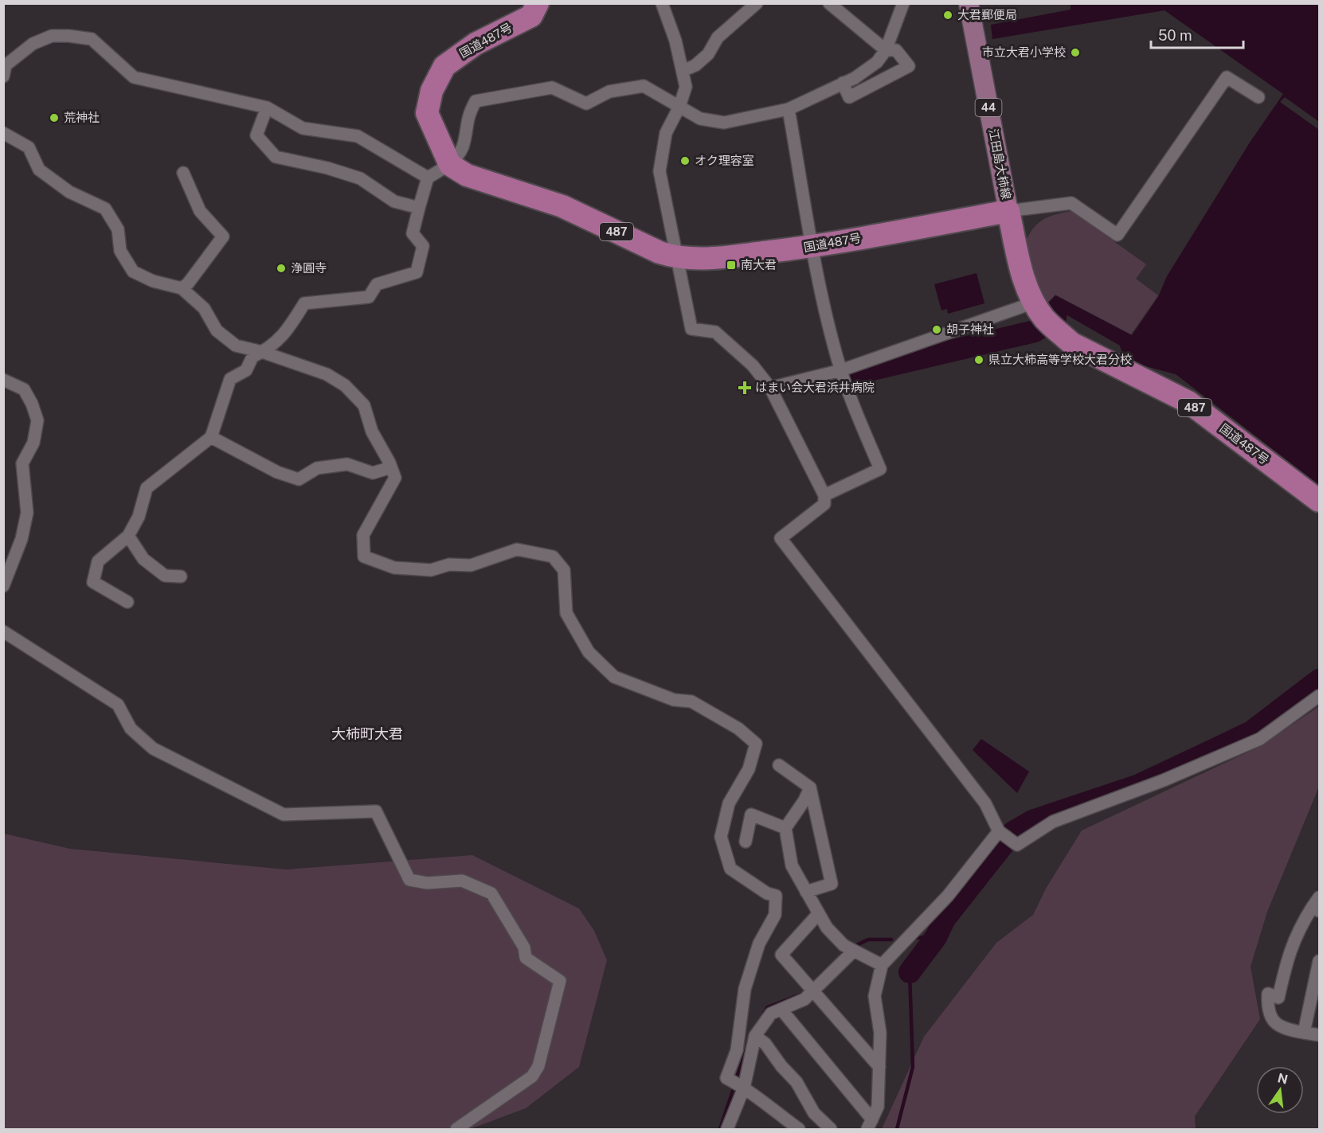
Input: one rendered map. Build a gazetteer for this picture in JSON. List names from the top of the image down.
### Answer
{
  "streets": {
    "highway": ["国道487号", "487"],
    "main road": ["44", "江田島大柿線"]
  },
  "crossings": [
    ["国道487号", "江田島大柿線"]
  ],
  "districts": ["大柿町大君"],
  "places": {
    "other": [
      "大君郵便局",
      "市立大君小学校",
      "荒神社",
      "オク理容室",
      "浄圓寺",
      "胡子神社",
      "県立大柿高等学校大君分校"
    ],
    "transit": ["南大君"],
    "health": ["はまい会大君浜井病院"]
  },
  "scale_bar": "50 m",
  "north": "top"
}
